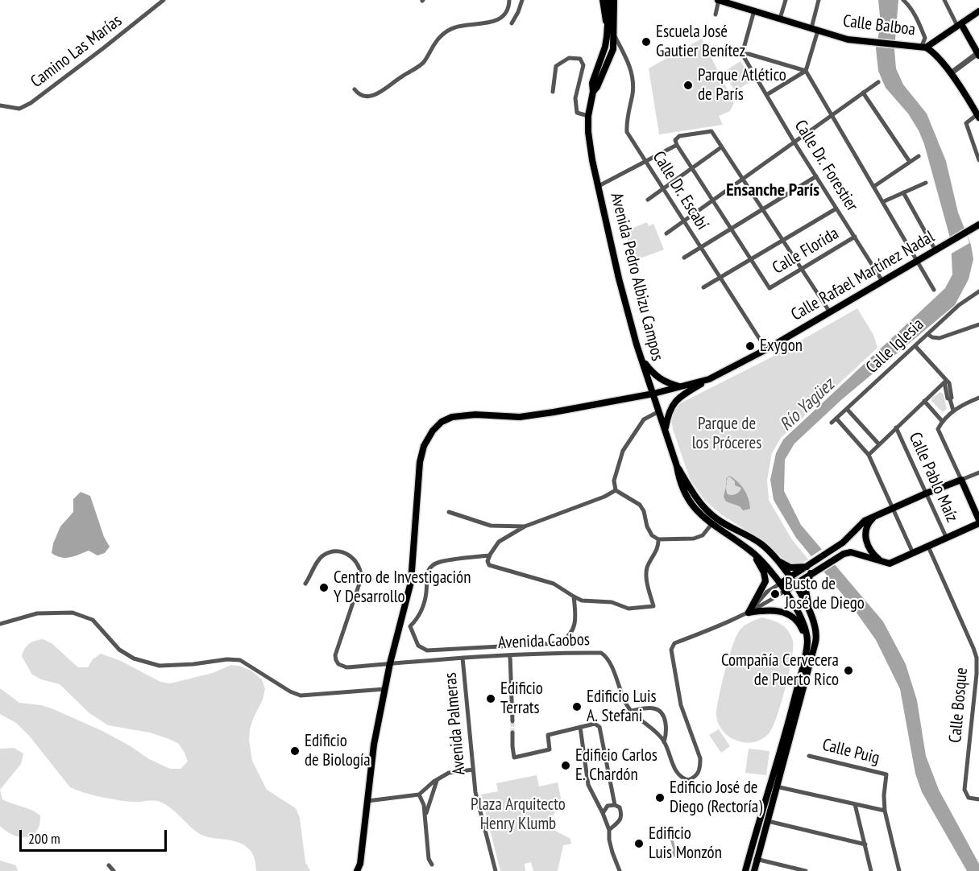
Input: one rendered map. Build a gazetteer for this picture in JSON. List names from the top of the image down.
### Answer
{
  "streets": {
    "main road": ["Calle Balboa", "Calle Rafael Martínez Nadal", "Avenida Pedro Albizu Campos"],
    "street": [
      "Camino Las Marías",
      "Calle Dr. Forestier",
      "Calle Dr. Escabí",
      "Calle Florida",
      "Calle Iglesia",
      "Calle Pablo Maíz",
      "Avenida Caobos",
      "Calle Bosque",
      "Avenida Palmeras",
      "Calle Puig"
    ]
  },
  "crossings": [
    ["Calle Dr. Forestier", "Calle Florida"],
    ["Calle Dr. Forestier", "Calle Rafael Martínez Nadal"],
    ["Calle Dr. Escabí", "Calle Rafael Martínez Nadal"],
    ["Calle Dr. Escabí", "Avenida Pedro Albizu Campos"],
    ["Calle Rafael Martínez Nadal", "Avenida Pedro Albizu Campos"],
    ["Calle Rafael Martínez Nadal", "Avenida Caobos"],
    ["Avenida Pedro Albizu Campos", "Avenida Caobos"],
    ["Avenida Caobos", "Avenida Palmeras"]
  ],
  "districts": ["Ensanche París"],
  "water": ["Río Yagüez"],
  "parks": ["Parque de los Próceres", "Plaza Arquitecto Henry Klumb"],
  "places": [
    "Escuela José Gautier Benítez",
    "Parque Atlético de París",
    "Exygon",
    "Centro de Investigación Y Desarrollo",
    "Busto de José de Diego",
    "Compañía Cervecera de Puerto Rico",
    "Edificio Terrats",
    "Edificio Luis A. Stefani",
    "Edificio de Biología",
    "Edificio Carlos E. Chardón",
    "Edificio José de Diego (Rectoría)",
    "Edificio Luis Monzón"
  ],
  "scale_bar": "200 m"
}
